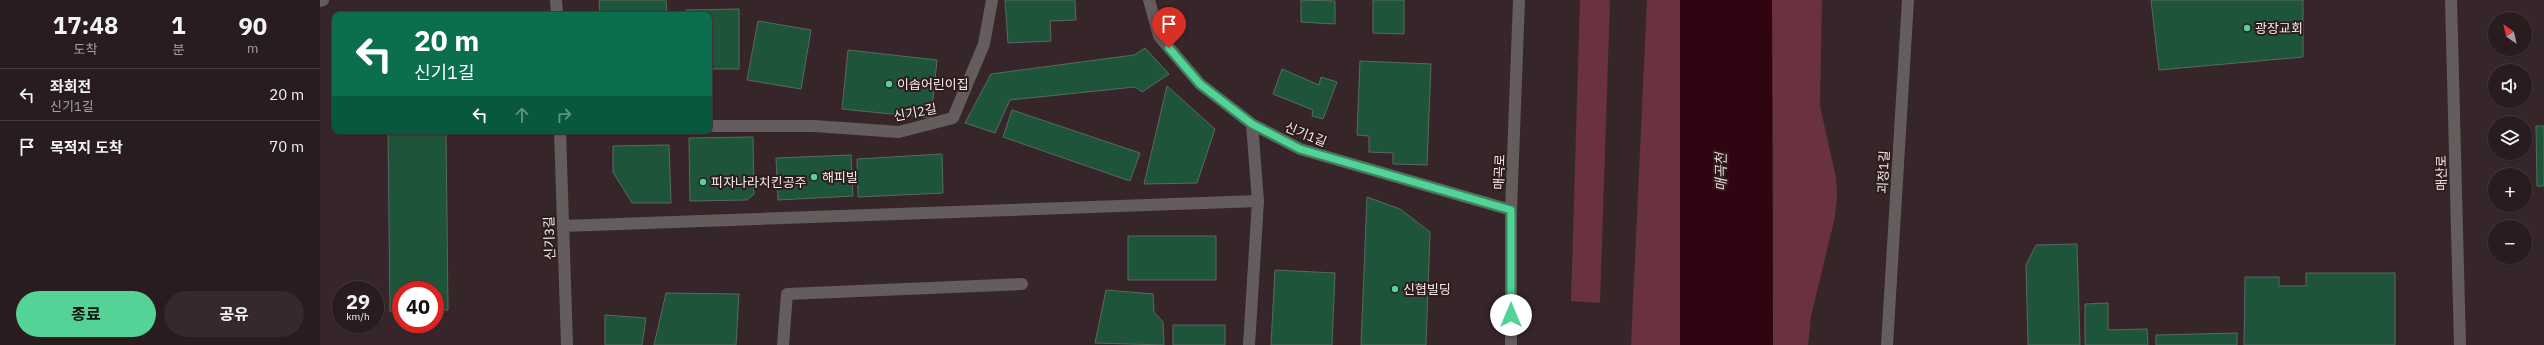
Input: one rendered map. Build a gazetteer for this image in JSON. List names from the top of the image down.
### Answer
{
  "streets": {
    "street": [
      "신기2길",
      "신기1길",
      "매곡로",
      "괴정1길",
      "매산로",
      "신기3길"
    ]
  },
  "crossings": [
    ["신기1길", "매곡로"]
  ],
  "water": ["매곡천"],
  "places": [
    "광장교회",
    "이솝어린이집",
    "해피빌",
    "피자나라치킨공주",
    "신협빌딩"
  ],
  "north": "top left",
  "page": {
    "eta": [
      "17:48",
      "도착",
      "1",
      "분",
      "90",
      "m"
    ],
    "map_buttons": ["+", "−"],
    "turn": ["20 m", "신기1길"],
    "list": [
      {
        "name": "좌회전",
        "note": "신기1길",
        "value": "20 m"
      },
      {
        "name": "목적지 도착",
        "value": "70 m"
      }
    ],
    "speed": "29 km/h",
    "limit": "40",
    "buttons": ["종료", "공유"]
  }
}
